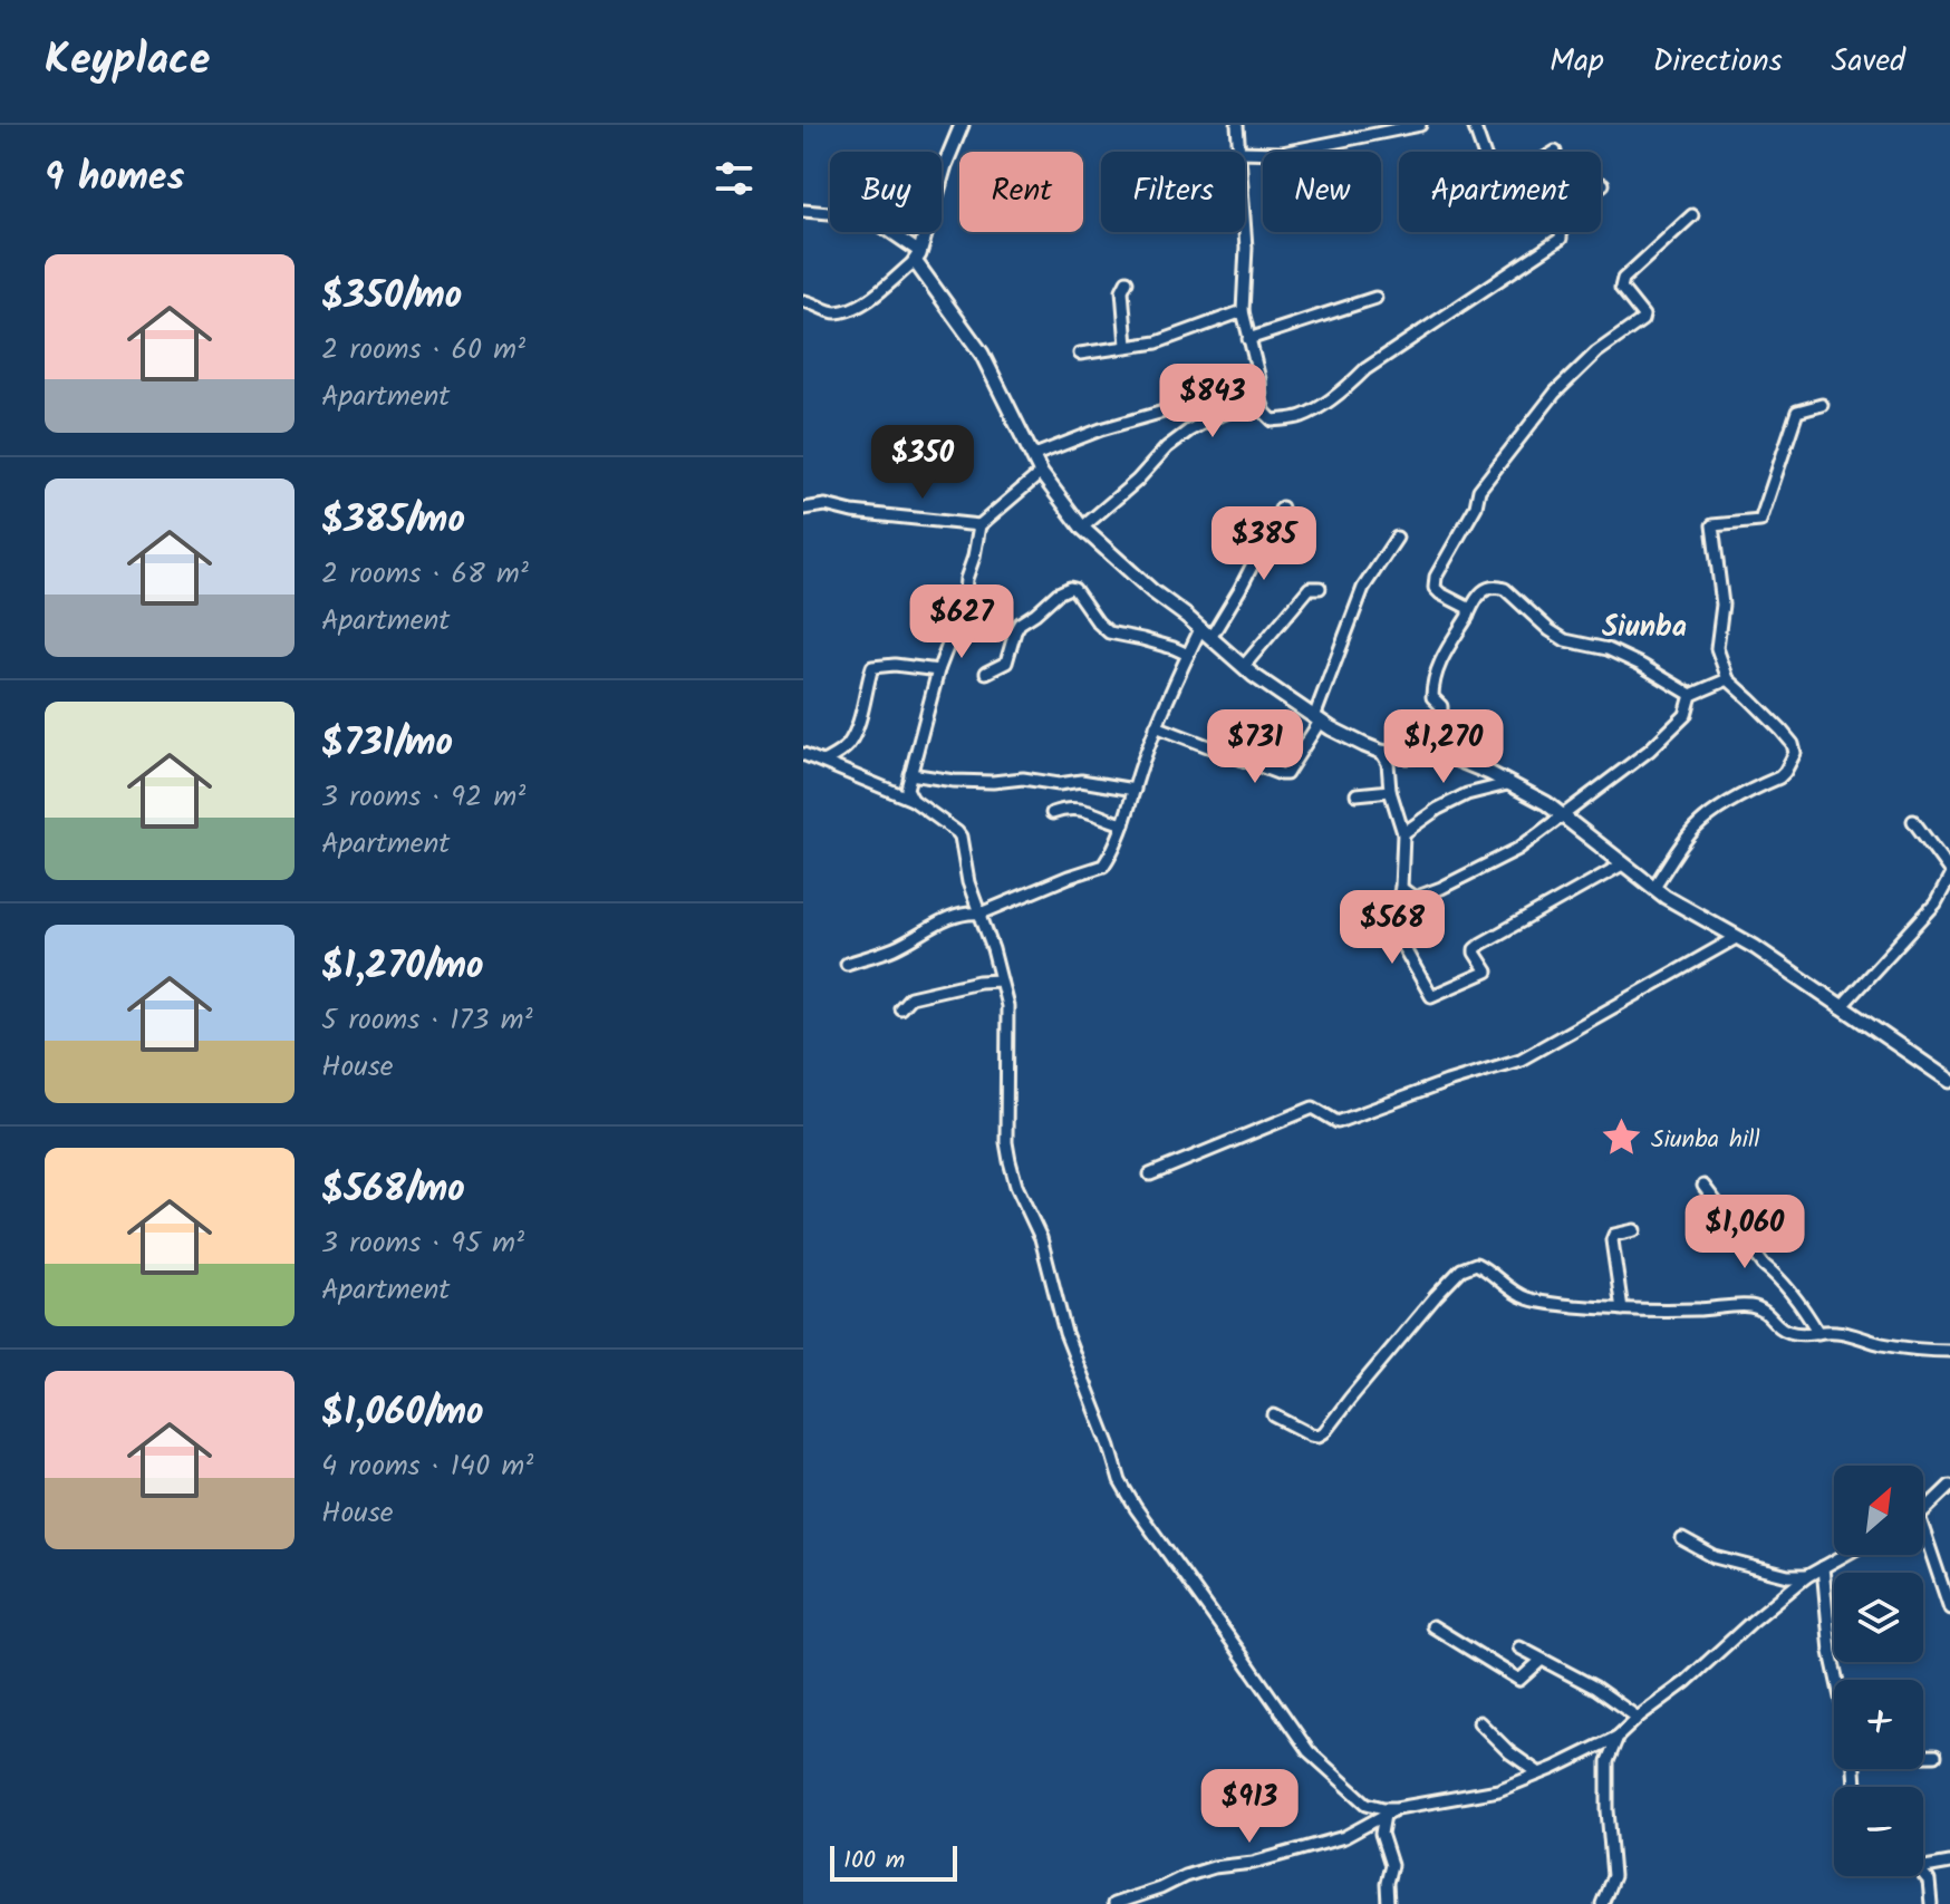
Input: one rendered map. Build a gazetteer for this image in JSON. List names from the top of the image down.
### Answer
{
  "districts": ["Siunba"],
  "places": {
    "place": ["Siunba hill"]
  },
  "scale_bar": "100 m",
  "north": "top right",
  "page": {
    "header": "Keyplace",
    "nav": ["Map", "Directions", "Saved"],
    "heading": "9 homes",
    "chip": [
      "Buy",
      "Rent",
      "Filters",
      "New",
      "Apartment"
    ],
    "list": [
      {
        "name": "$350/mo",
        "note": "2 rooms · 60 m² · Apartment"
      },
      {
        "name": "$385/mo",
        "note": "2 rooms · 68 m² · Apartment"
      },
      {
        "name": "$731/mo",
        "note": "3 rooms · 92 m² · Apartment"
      },
      {
        "name": "$1,270/mo",
        "note": "5 rooms · 173 m² · House"
      },
      {
        "name": "$568/mo",
        "note": "3 rooms · 95 m² · Apartment"
      },
      {
        "name": "$1,060/mo",
        "note": "4 rooms · 140 m² · House"
      }
    ],
    "price": [
      "$843",
      "$350",
      "$385",
      "$627",
      "$731",
      "$1,270",
      "$568",
      "$1,060",
      "$913"
    ],
    "map_buttons": ["+", "−"],
    "scale": "100 m"
  }
}
